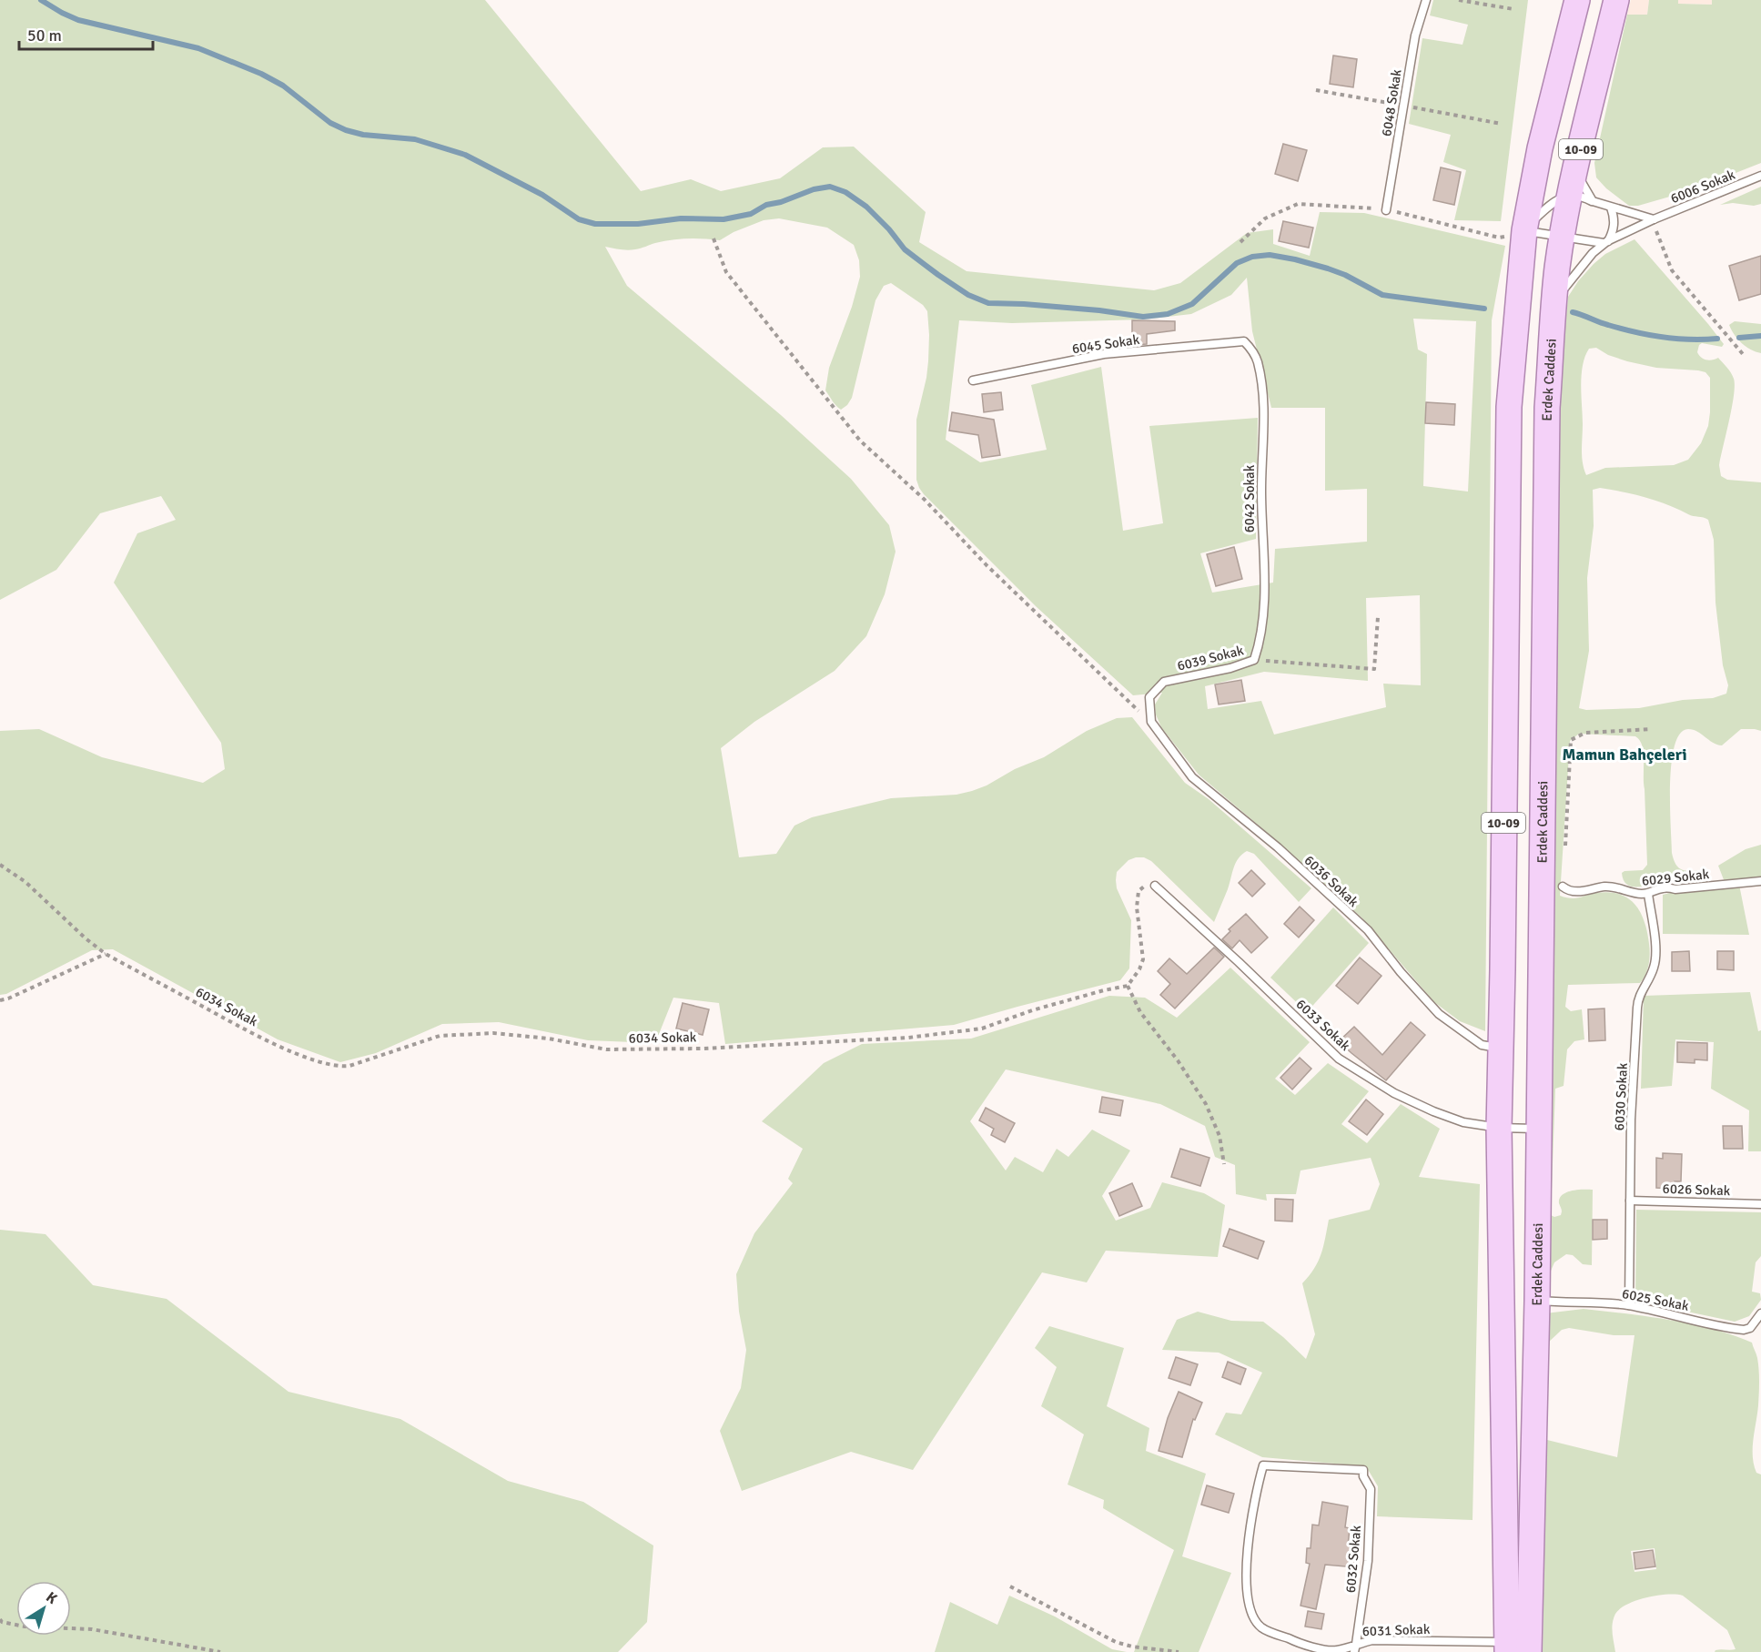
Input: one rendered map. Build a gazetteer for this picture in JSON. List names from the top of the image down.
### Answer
{
  "streets": {
    "main road": ["10-09", "Erdek Caddesi"],
    "lane": [
      "6048 Sokak",
      "6006 Sokak",
      "6045 Sokak",
      "6042 Sokak",
      "6039 Sokak",
      "6029 Sokak",
      "6036 Sokak",
      "6033 Sokak",
      "6030 Sokak",
      "6026 Sokak",
      "6025 Sokak",
      "6032 Sokak",
      "6031 Sokak"
    ],
    "path": ["6034 Sokak"]
  },
  "crossings": [
    ["10-09", "6036 Sokak"],
    ["10-09", "6033 Sokak"],
    ["10-09", "6031 Sokak"],
    ["6006 Sokak", "Erdek Caddesi"],
    ["6045 Sokak", "6042 Sokak"],
    ["Erdek Caddesi", "6033 Sokak"],
    ["Erdek Caddesi", "6025 Sokak"],
    ["6042 Sokak", "6039 Sokak"],
    ["6039 Sokak", "6036 Sokak"],
    ["6029 Sokak", "6030 Sokak"],
    ["6030 Sokak", "6026 Sokak"],
    ["6030 Sokak", "6025 Sokak"],
    ["6032 Sokak", "6031 Sokak"]
  ],
  "districts": ["Mamun Bahçeleri"],
  "scale_bar": "50 m",
  "north": "top right"
}
